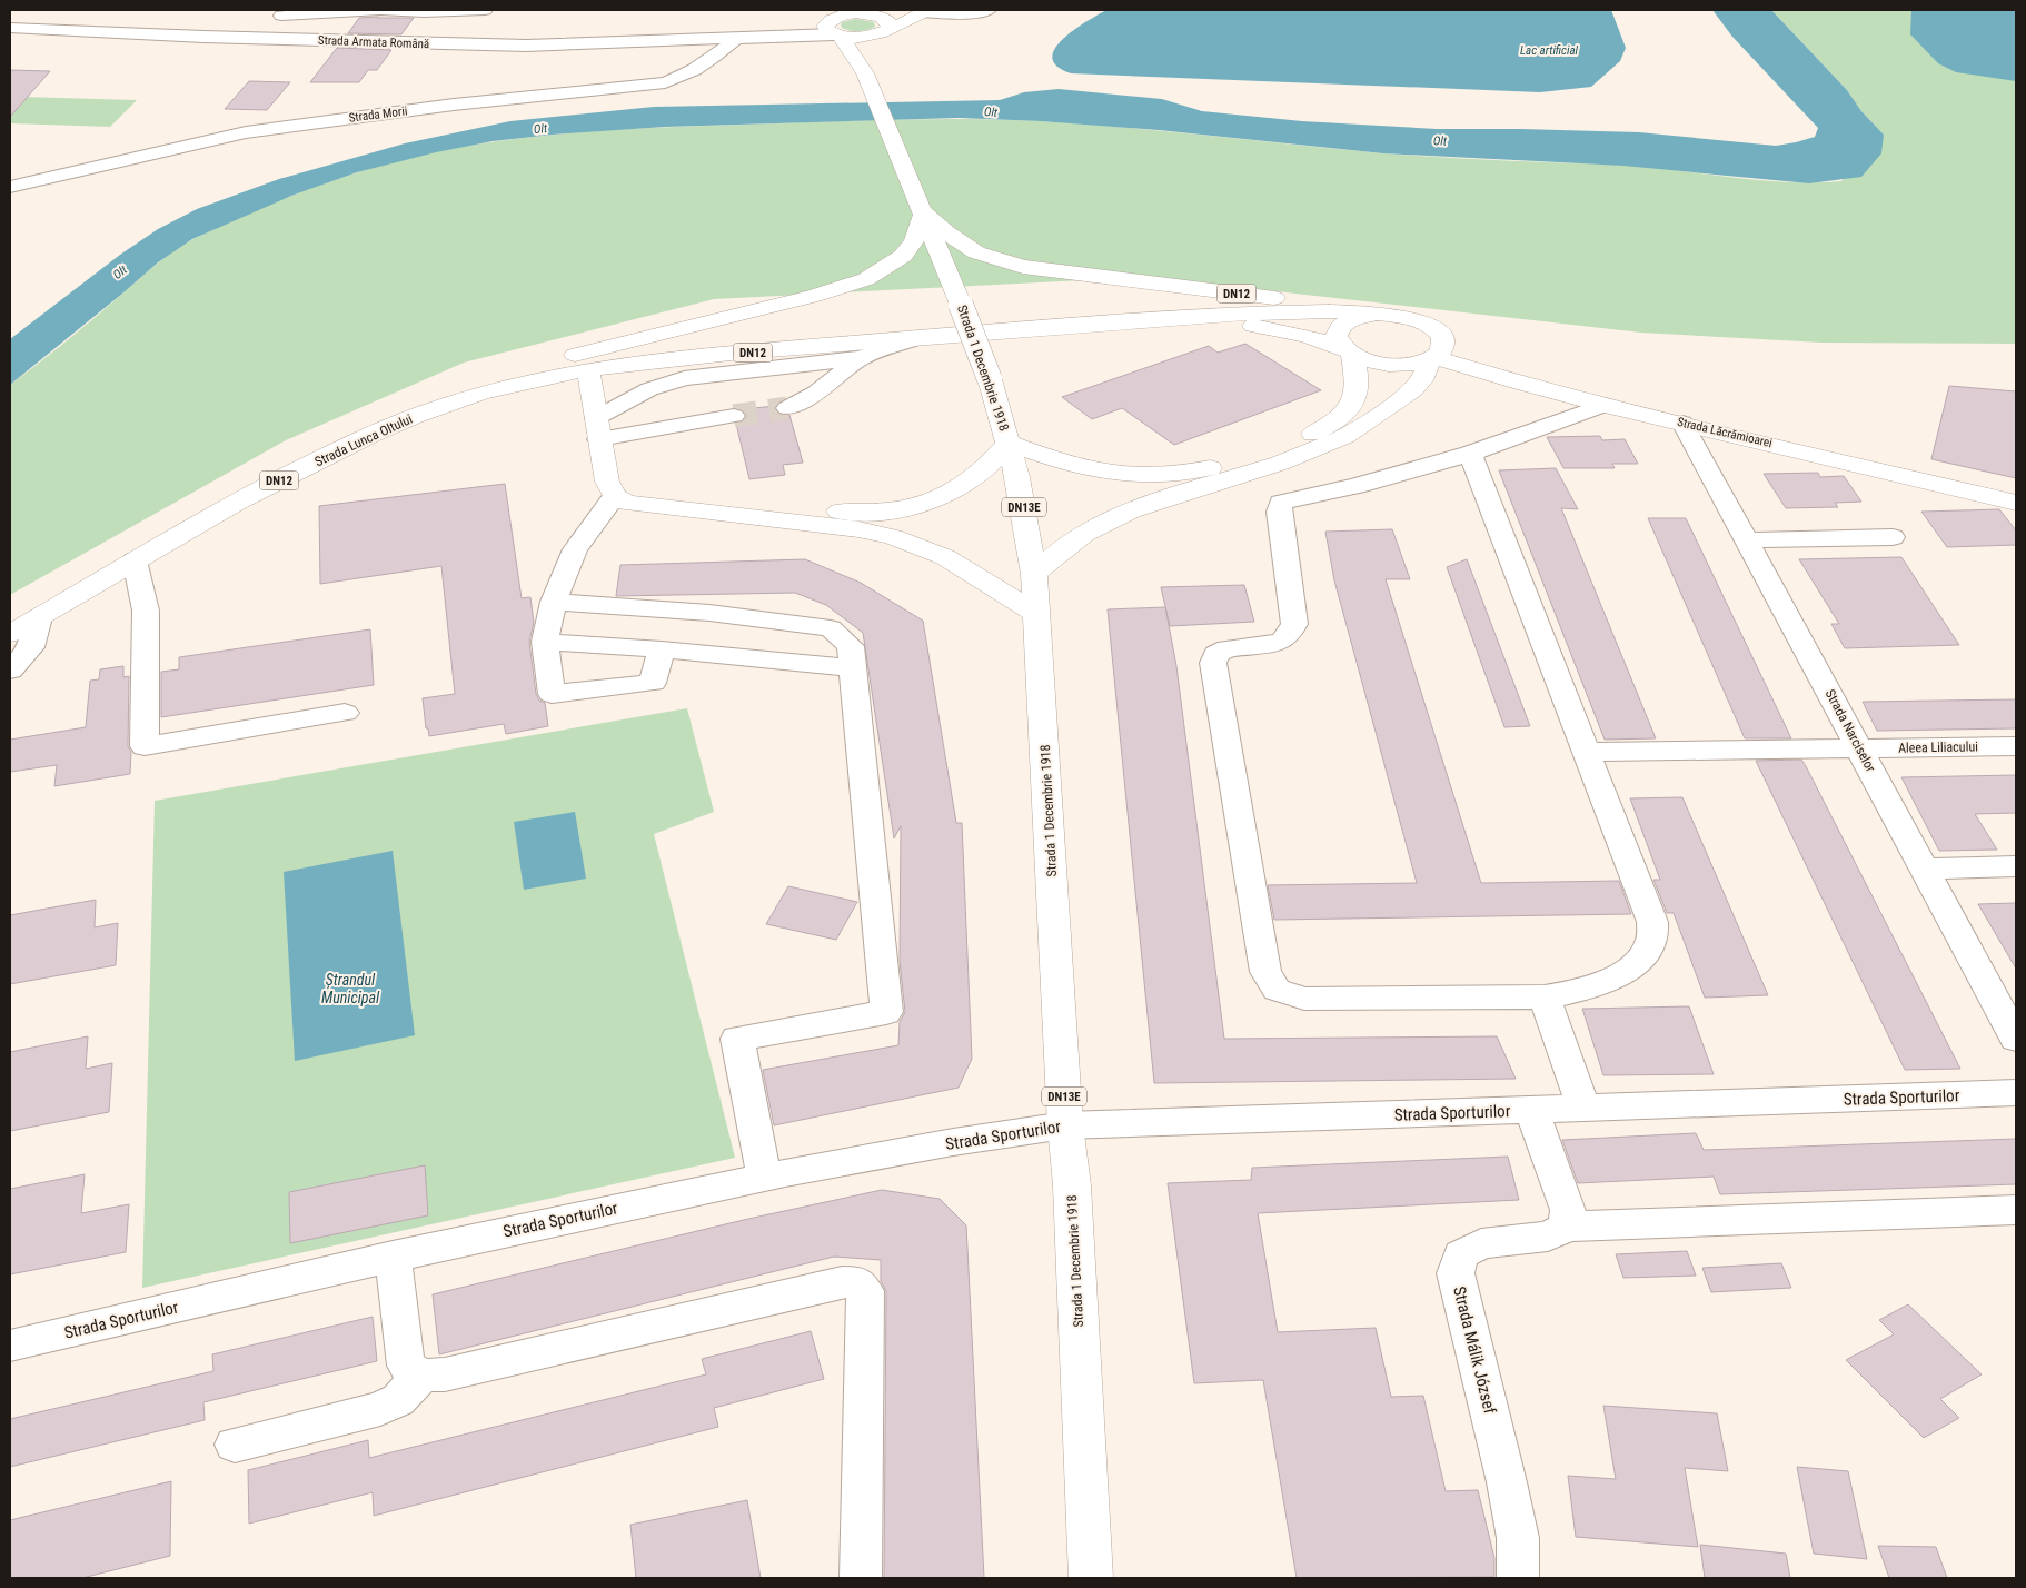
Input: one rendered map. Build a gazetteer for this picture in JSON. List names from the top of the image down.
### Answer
{
  "streets": {
    "main road": [
      "DN12",
      "Strada 1 Decembrie 1918",
      "Strada Lăcrămioarei",
      "Strada Lunca Oltului",
      "DN13E"
    ],
    "street": [
      "Strada Armata Română",
      "Strada Morii",
      "Strada Narciselor",
      "Aleea Liliacului",
      "Strada Sporturilor",
      "Strada Málik József"
    ]
  },
  "crossings": [
    ["Strada Armata Română", "Strada Morii"],
    ["Strada Armata Română", "Strada 1 Decembrie 1918"],
    ["DN12", "Strada 1 Decembrie 1918"],
    ["DN12", "Strada Lunca Oltului"],
    ["Strada 1 Decembrie 1918", "Strada Sporturilor"],
    ["Strada Lăcrămioarei", "Strada Narciselor"],
    ["Strada Narciselor", "Aleea Liliacului"]
  ],
  "water": ["Lac artificial", "Olt", "Ștrandul Municipal"]
}
